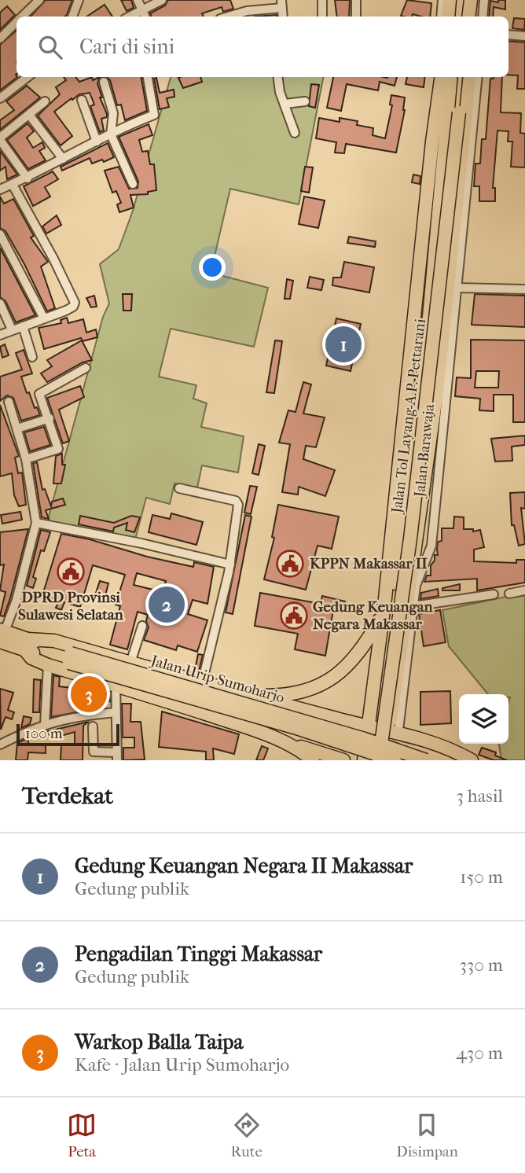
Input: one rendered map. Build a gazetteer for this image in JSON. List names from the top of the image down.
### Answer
{
  "streets": {
    "highway": ["Jalan Tol Layang A.P. Pettarani", "Jalan Barawaja", "Jalan Urip Sumoharjo"]
  },
  "crossings": [
    ["Jalan Barawaja", "Jalan Urip Sumoharjo"]
  ],
  "places": {
    "public building": ["KPPN Makassar II", "DPRD Provinsi Sulawesi Selatan", "Gedung Keuangan Negara Makassar"]
  },
  "scale_bar": "100 m",
  "page": {
    "search": "Cari di sini",
    "pins": ["1", "2", "3"],
    "scale": "100 m",
    "heading": ["Terdekat", "3 hasil"],
    "list": [
      {
        "mark": "1",
        "name": "Gedung Keuangan Negara II Makassar",
        "note": "Gedung publik",
        "value": "150 m"
      },
      {
        "mark": "2",
        "name": "Pengadilan Tinggi Makassar",
        "note": "Gedung publik",
        "value": "330 m"
      },
      {
        "mark": "3",
        "name": "Warkop Balla Taipa",
        "note": "Kafe · Jalan Urip Sumoharjo",
        "value": "430 m"
      }
    ],
    "nav": ["Peta", "Rute", "Disimpan"]
  }
}
